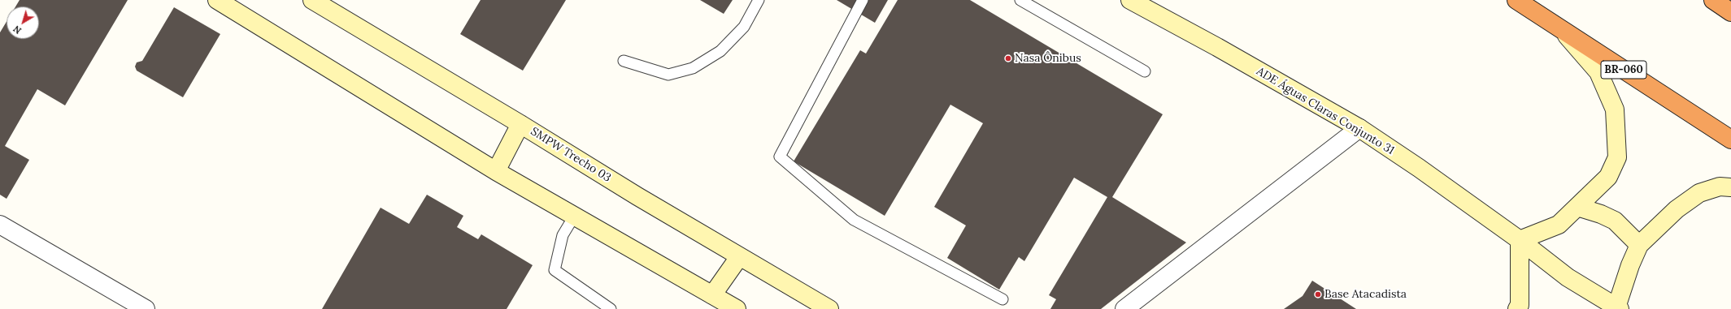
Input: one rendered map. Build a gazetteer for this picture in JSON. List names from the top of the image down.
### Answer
{
  "streets": {
    "highway": ["BR-060"],
    "street": ["ADE Águas Claras Conjunto 31", "SMPW Trecho 03"]
  },
  "places": ["Nasa Ônibus", "Base Atacadista"],
  "north": "bottom left"
}
